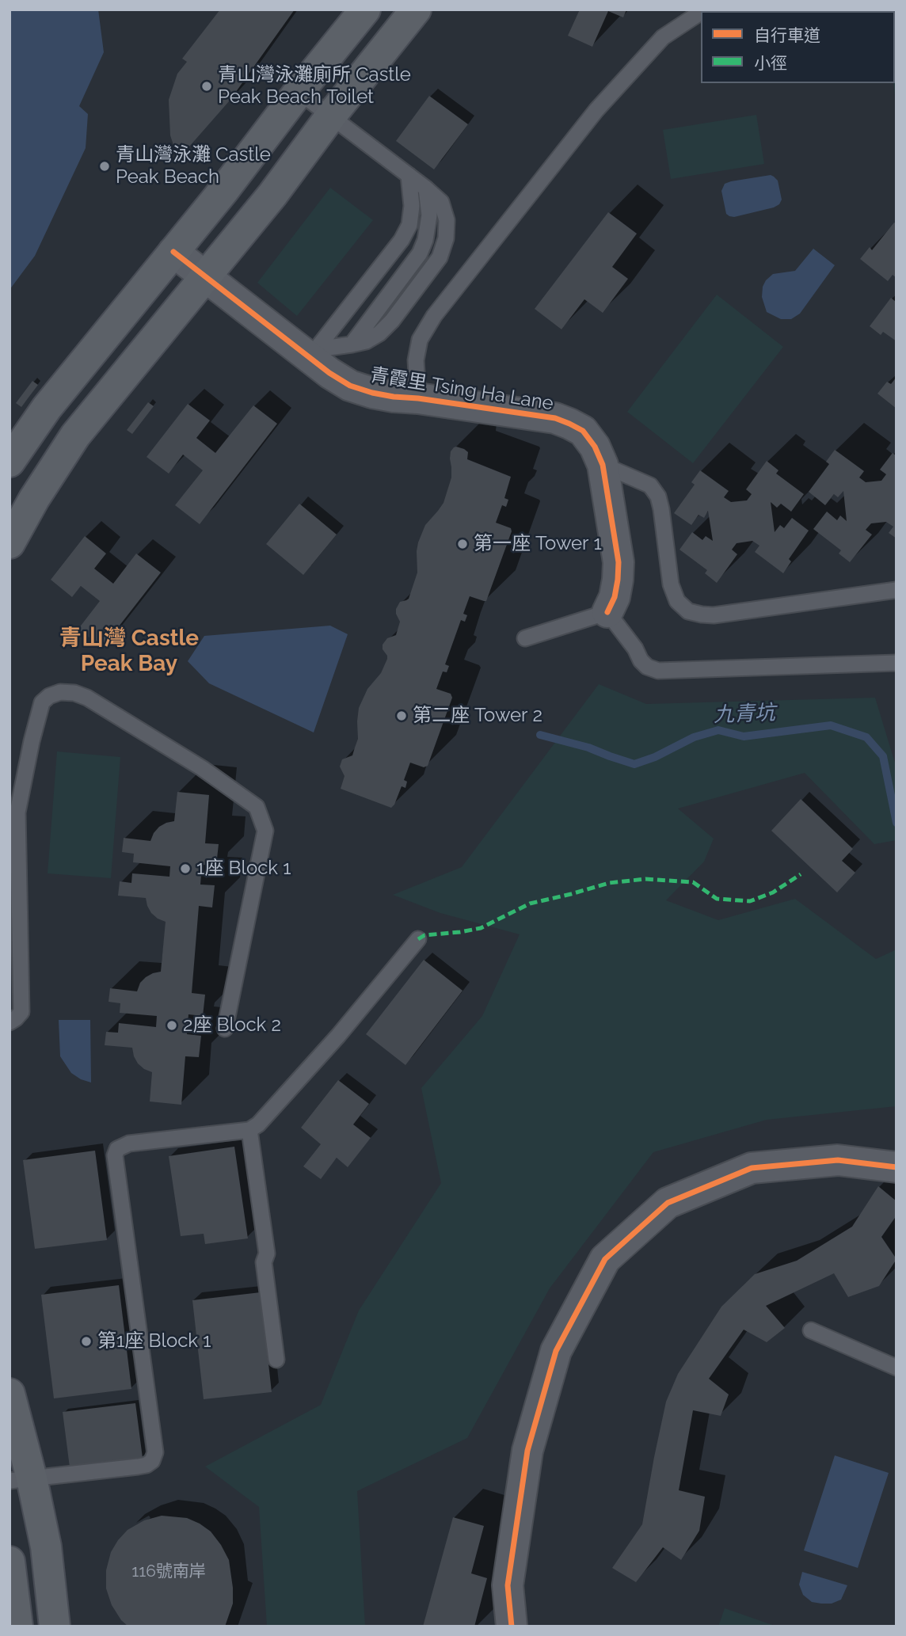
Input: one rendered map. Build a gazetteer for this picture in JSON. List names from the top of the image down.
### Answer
{
  "streets": {
    "street": ["青霞里 Tsing Ha Lane"]
  },
  "districts": ["青山灣 Castle Peak Bay"],
  "water": ["九青坑"],
  "places": [
    "青山灣泳灘廁所 Castle Peak Beach Toilet",
    "青山灣泳灘 Castle Peak Beach",
    "第一座 Tower 1",
    "第二座 Tower 2",
    "1座 Block 1",
    "2座 Block 2",
    "第1座 Block 1"
  ],
  "house_numbers": ["116號南岸"],
  "legend": ["自行車道", "小徑"]
}
